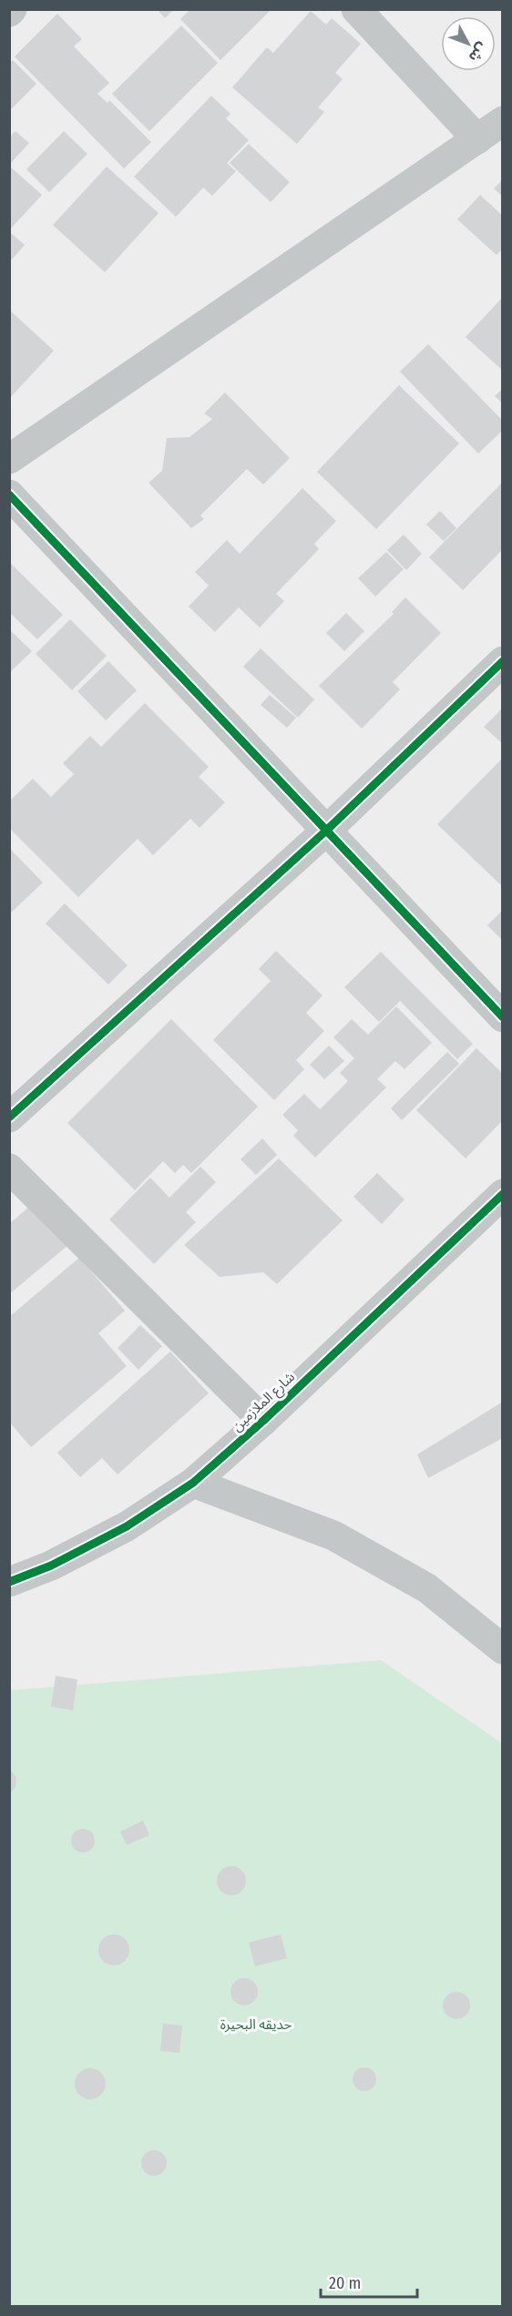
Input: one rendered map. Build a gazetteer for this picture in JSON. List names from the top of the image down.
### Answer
{
  "streets": {
    "street": ["شارع الملازمين"]
  },
  "parks": ["حديقه البحيرة"],
  "scale_bar": "20 m",
  "north": "bottom right"
}
